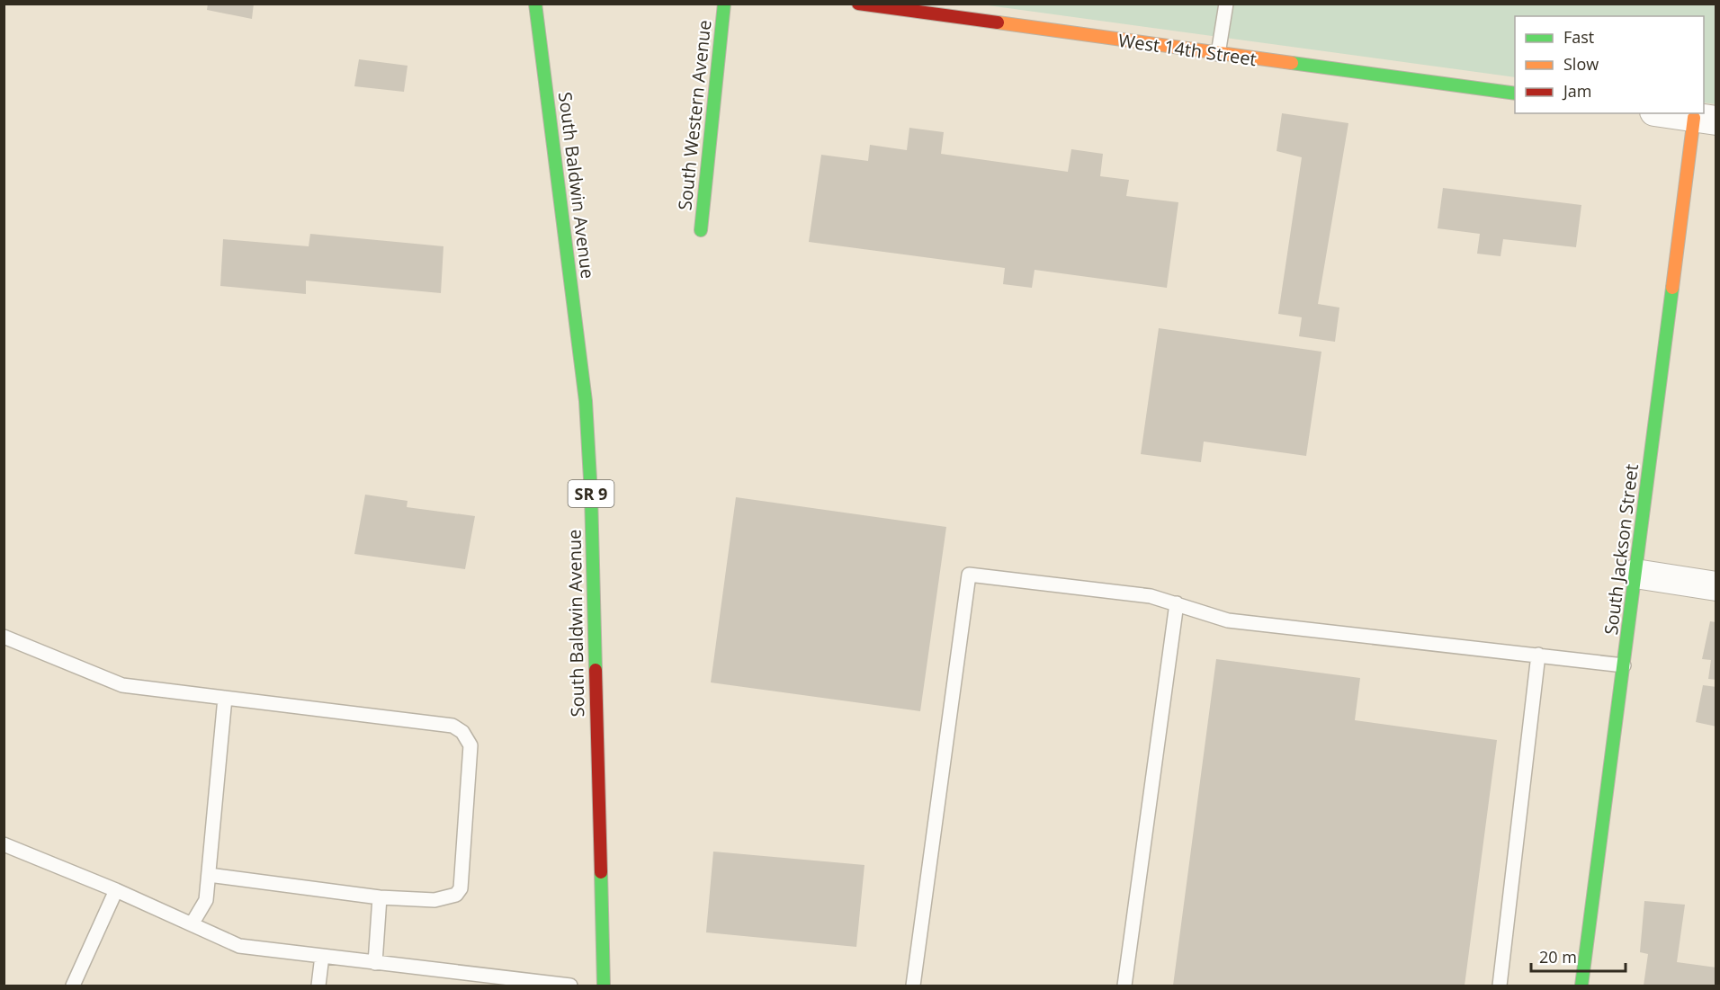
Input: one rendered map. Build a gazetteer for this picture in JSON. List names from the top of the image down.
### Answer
{
  "streets": {
    "main road": [
      "West 14th Street",
      "South Western Avenue",
      "South Baldwin Avenue",
      "SR 9",
      "South Jackson Street"
    ]
  },
  "legend": ["Fast", "Slow", "Jam"],
  "scale_bar": "20 m"
}
